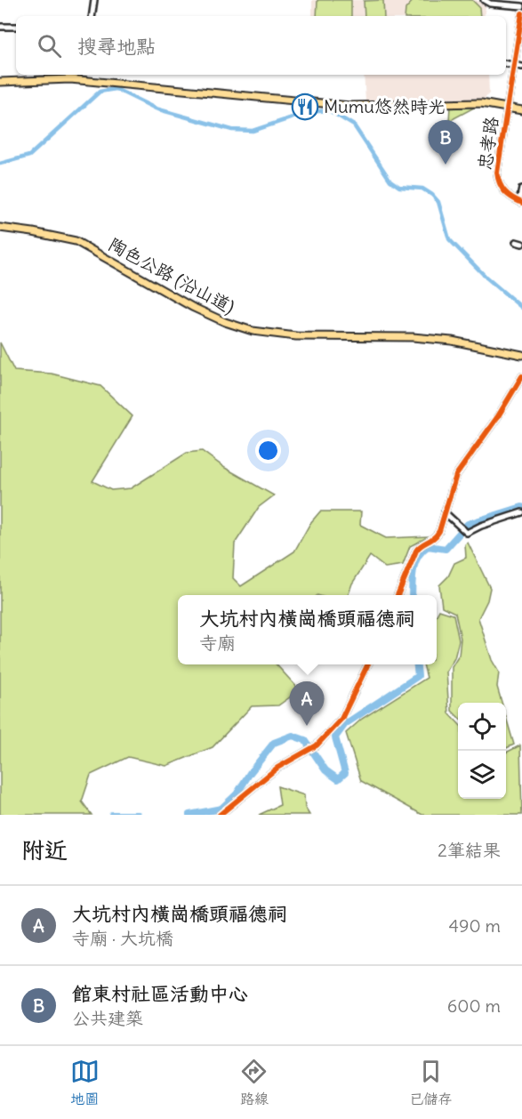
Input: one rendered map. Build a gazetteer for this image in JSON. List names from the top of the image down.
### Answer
{
  "streets": {
    "main road": ["陶色公路 (沿山道)"],
    "street": ["忠孝路"]
  },
  "places": {
    "restaurant": ["Mumu悠然時光"]
  },
  "page": {
    "search": "搜尋地點",
    "pins": ["B", "A"],
    "popup": ["大坑村內橫崗橋頭福德祠", "寺廟"],
    "heading": ["附近", "2筆結果"],
    "list": [
      {
        "mark": "A",
        "name": "大坑村內橫崗橋頭福德祠",
        "note": "寺廟 · 大坑橋",
        "value": "490 m"
      },
      {
        "mark": "B",
        "name": "館東村社區活動中心",
        "note": "公共建築",
        "value": "600 m"
      }
    ],
    "nav": ["地圖", "路線", "已儲存"]
  }
}
